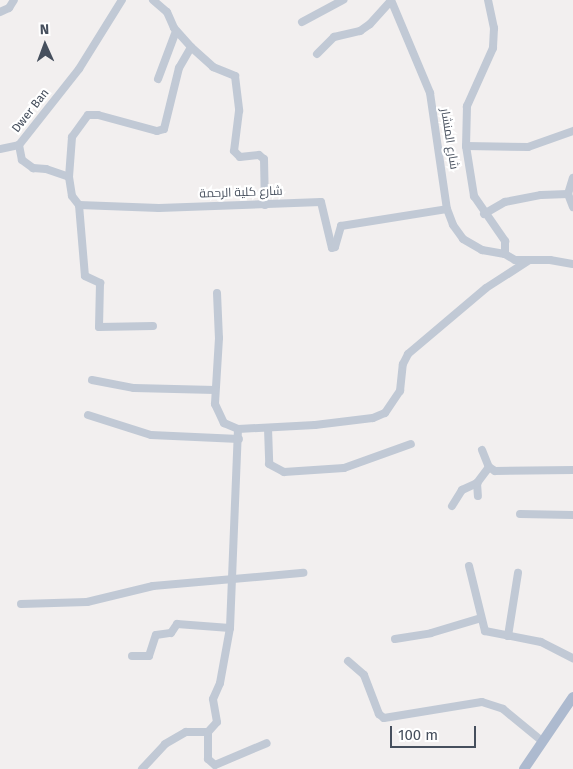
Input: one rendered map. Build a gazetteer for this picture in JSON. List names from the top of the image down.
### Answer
{
  "streets": {
    "street": ["Dwer Ban", "شارع المنشار", "شارع كلية الرحمة"]
  },
  "crossings": [
    ["شارع المنشار", "شارع كلية الرحمة"]
  ],
  "scale_bar": "100 m",
  "north": "top"
}
